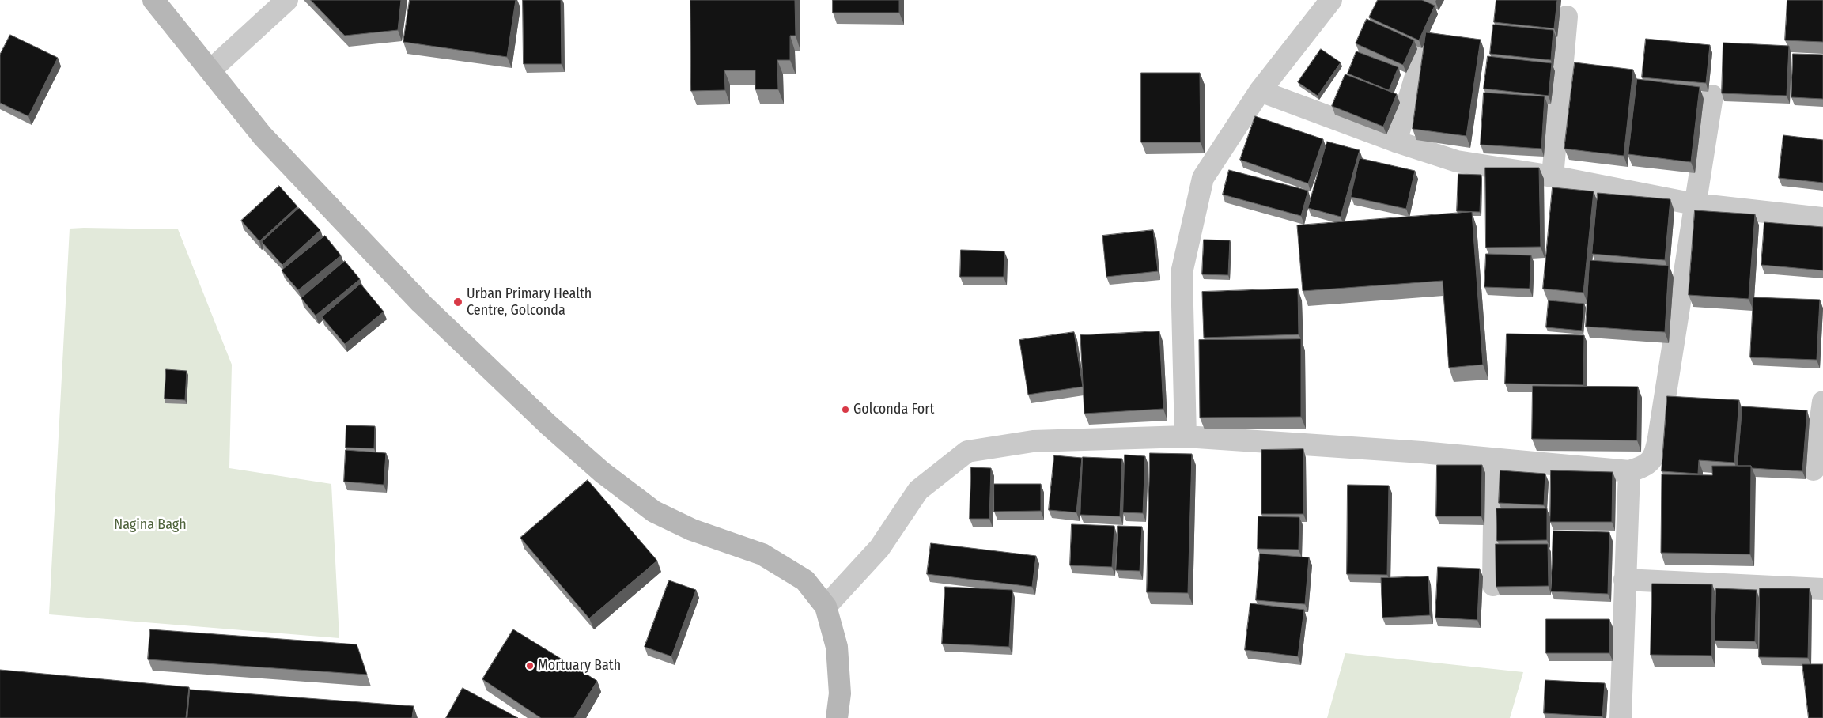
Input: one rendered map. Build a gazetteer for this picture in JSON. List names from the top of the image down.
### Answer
{
  "parks": ["Nagina Bagh"],
  "places": ["Urban Primary Health Centre, Golconda", "Golconda Fort", "Mortuary Bath"]
}
